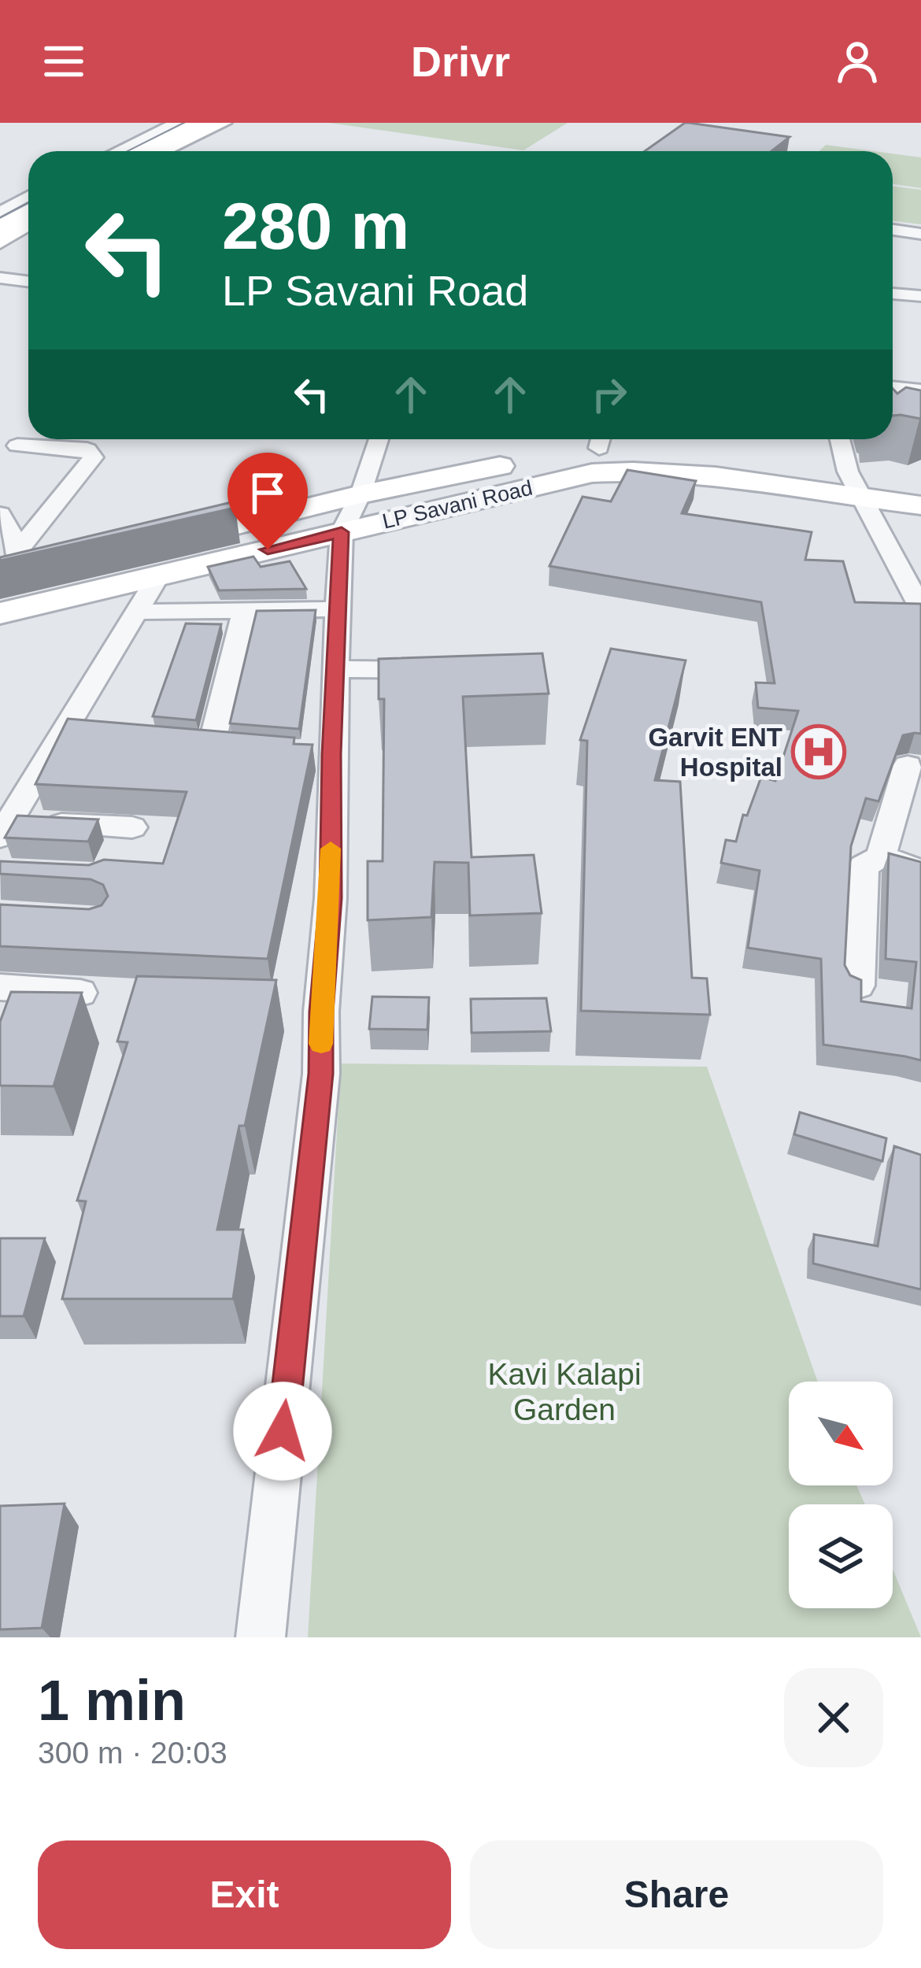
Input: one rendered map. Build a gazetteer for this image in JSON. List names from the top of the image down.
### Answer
{
  "streets": {
    "main road": ["LP Savani Road"]
  },
  "parks": ["Kavi Kalapi Garden"],
  "places": {
    "hospital": ["Garvit ENT Hospital"]
  },
  "north": "bottom right",
  "page": {
    "header": "Drivr",
    "turn": ["280 m", "LP Savani Road"],
    "heading": ["1 min", "300 m · 20:03"],
    "buttons": ["Exit", "Share"]
  }
}
